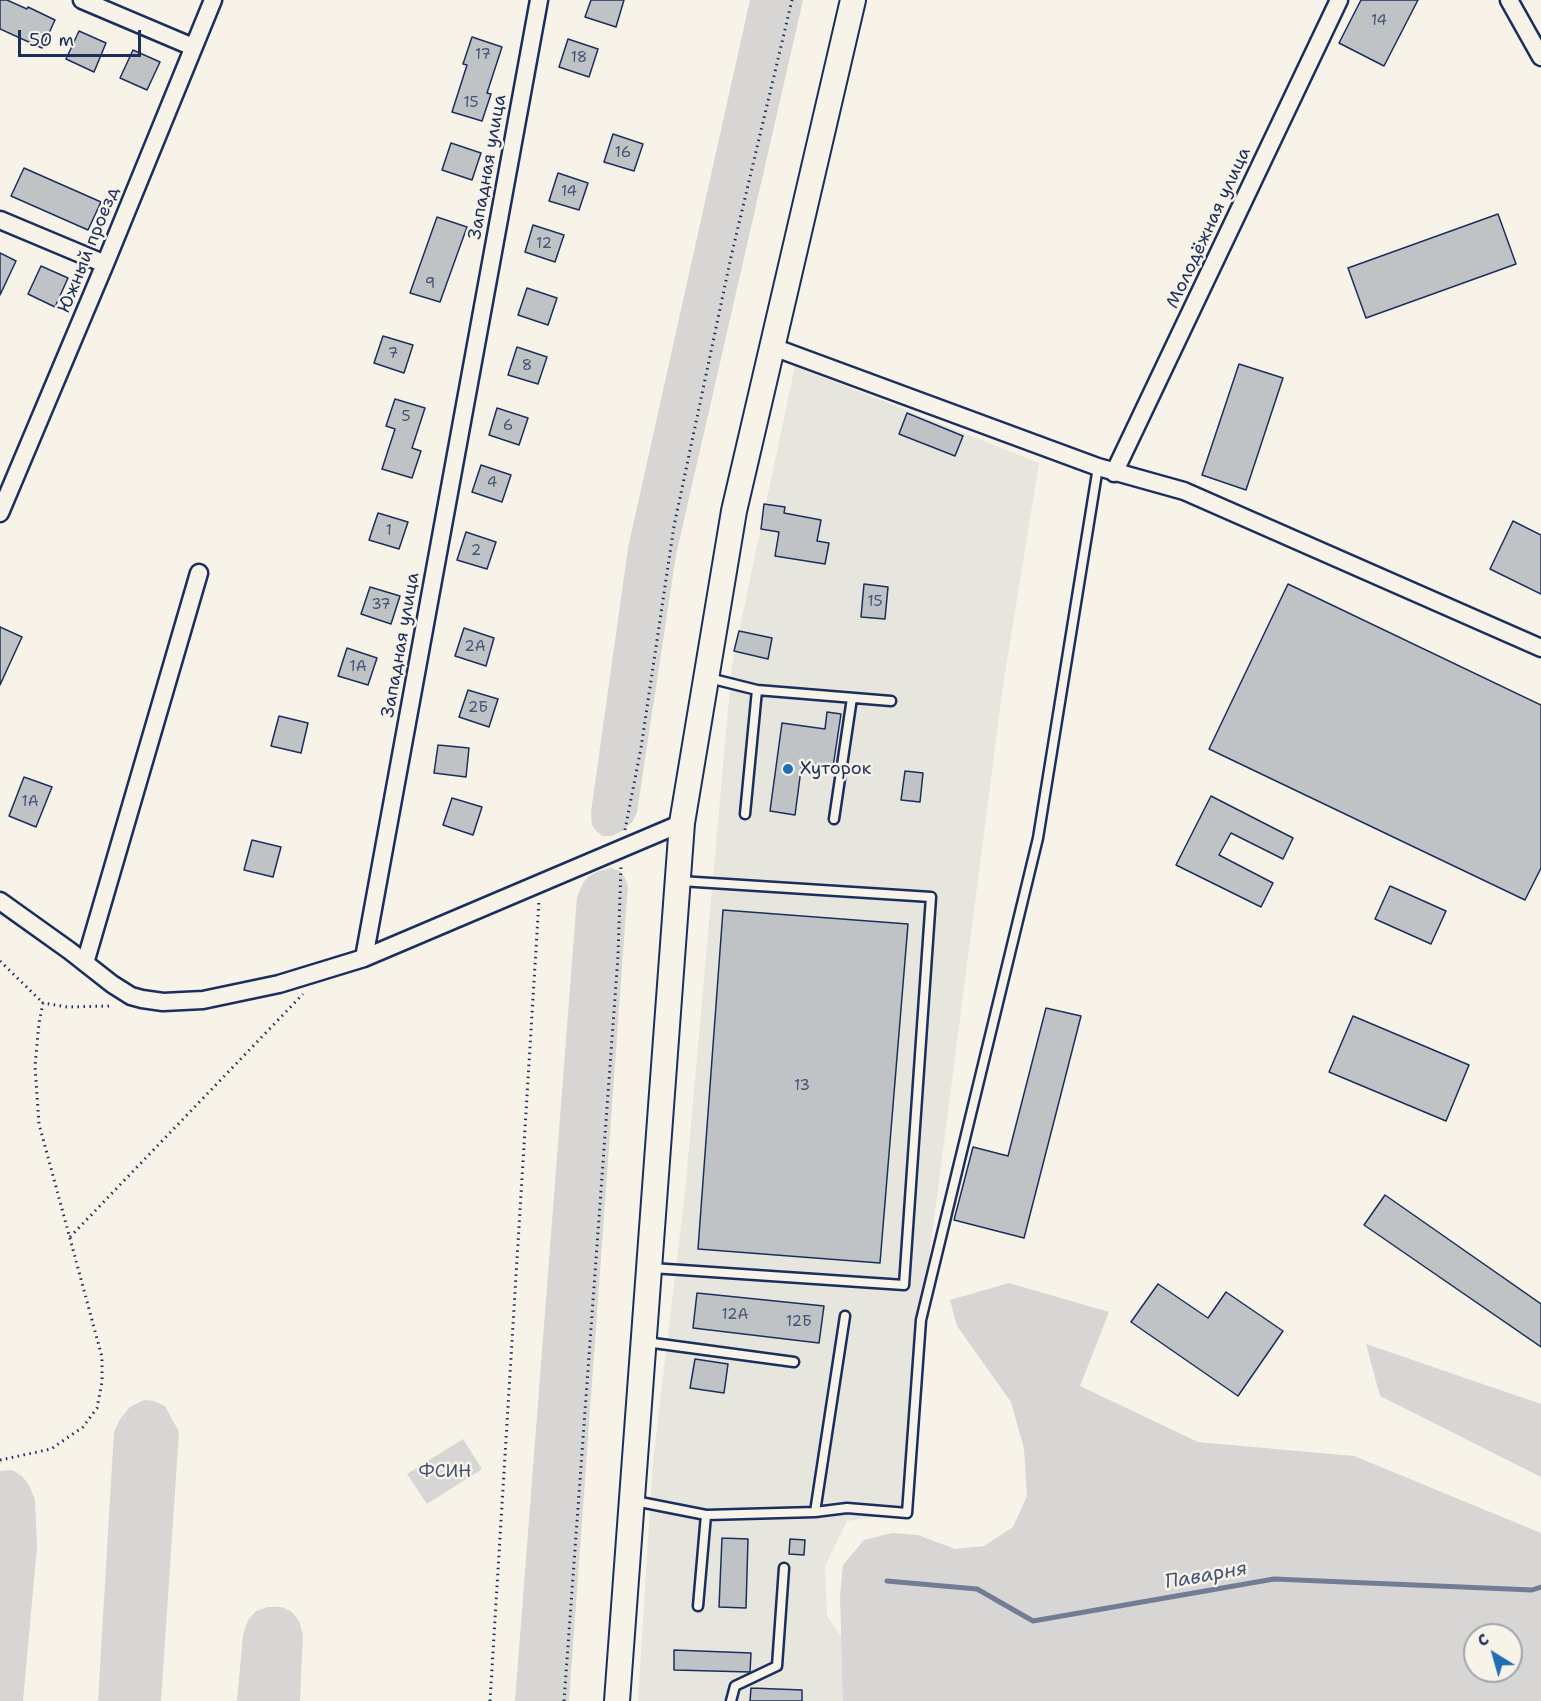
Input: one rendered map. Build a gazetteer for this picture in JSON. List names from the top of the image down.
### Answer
{
  "streets": {
    "street": ["Западная улица", "Молодёжная улица", "Южный проезд"]
  },
  "water": ["Паварня"],
  "parks": ["ФСИН"],
  "places": ["Хуторок"],
  "house_numbers": [
    "14",
    "17",
    "18",
    "15",
    "16",
    "14",
    "12",
    "9",
    "7",
    "8",
    "5",
    "6",
    "4",
    "1",
    "2",
    "15",
    "37",
    "2А",
    "1А",
    "2Б",
    "1А",
    "13",
    "12А",
    "12Б"
  ],
  "scale_bar": "50 m",
  "north": "top left"
}
